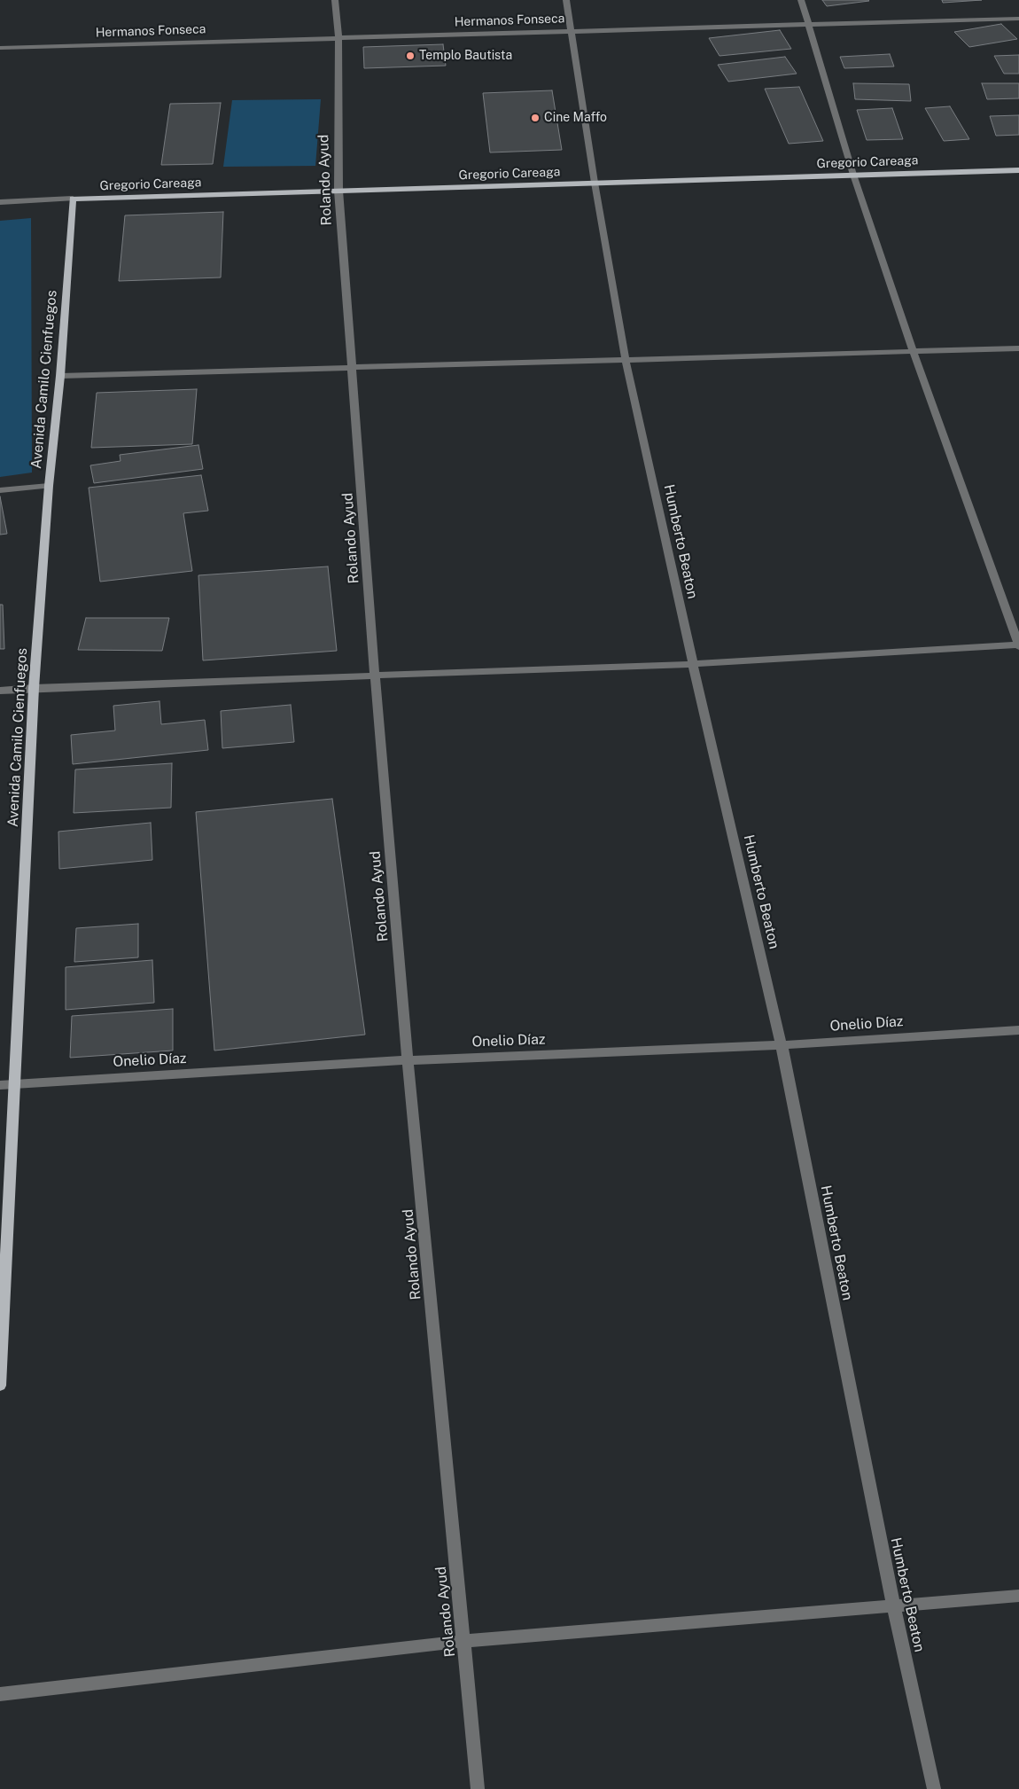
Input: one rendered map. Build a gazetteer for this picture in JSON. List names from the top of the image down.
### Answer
{
  "streets": {
    "main road": ["Gregorio Careaga", "Avenida Camilo Cienfuegos"],
    "street": [
      "Hermanos Fonseca",
      "Rolando Ayud",
      "Humberto Beaton",
      "Onelio Díaz"
    ]
  },
  "crossings": [
    ["Hermanos Fonseca", "Rolando Ayud"],
    ["Hermanos Fonseca", "Humberto Beaton"],
    ["Gregorio Careaga", "Rolando Ayud"],
    ["Gregorio Careaga", "Avenida Camilo Cienfuegos"],
    ["Gregorio Careaga", "Humberto Beaton"],
    ["Rolando Ayud", "Onelio Díaz"],
    ["Avenida Camilo Cienfuegos", "Onelio Díaz"],
    ["Humberto Beaton", "Onelio Díaz"]
  ],
  "places": ["Templo Bautista", "Cine Maffo"]
}
